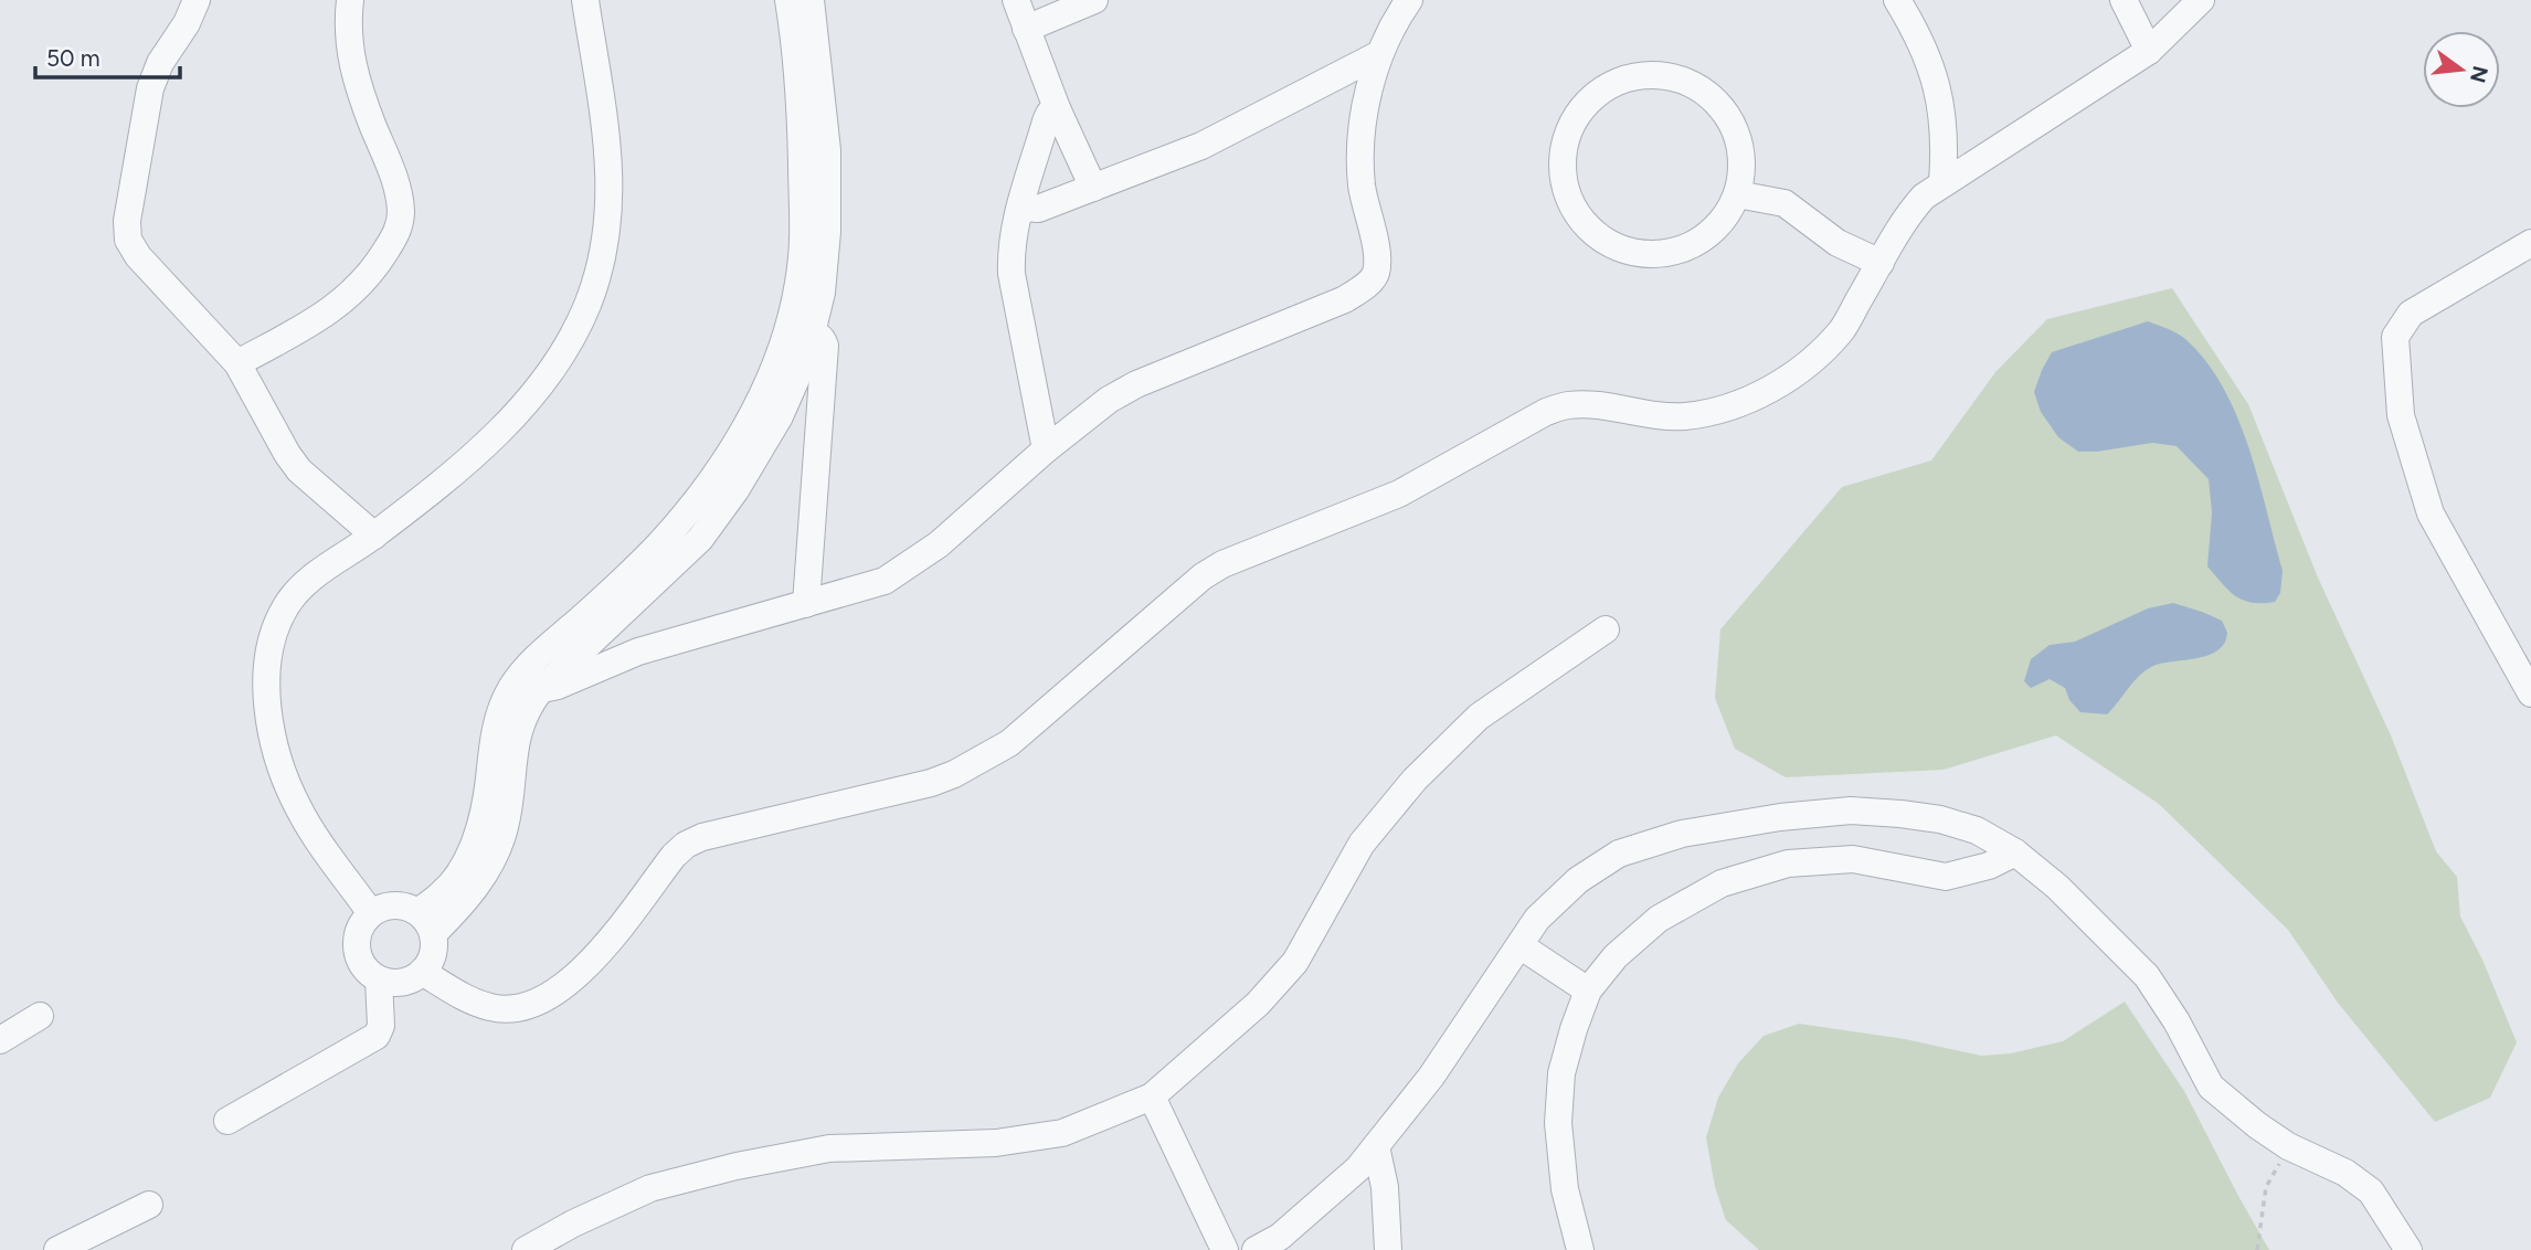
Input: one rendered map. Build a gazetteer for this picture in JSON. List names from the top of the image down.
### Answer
{
  "scale_bar": "50 m",
  "north": "right"
}
